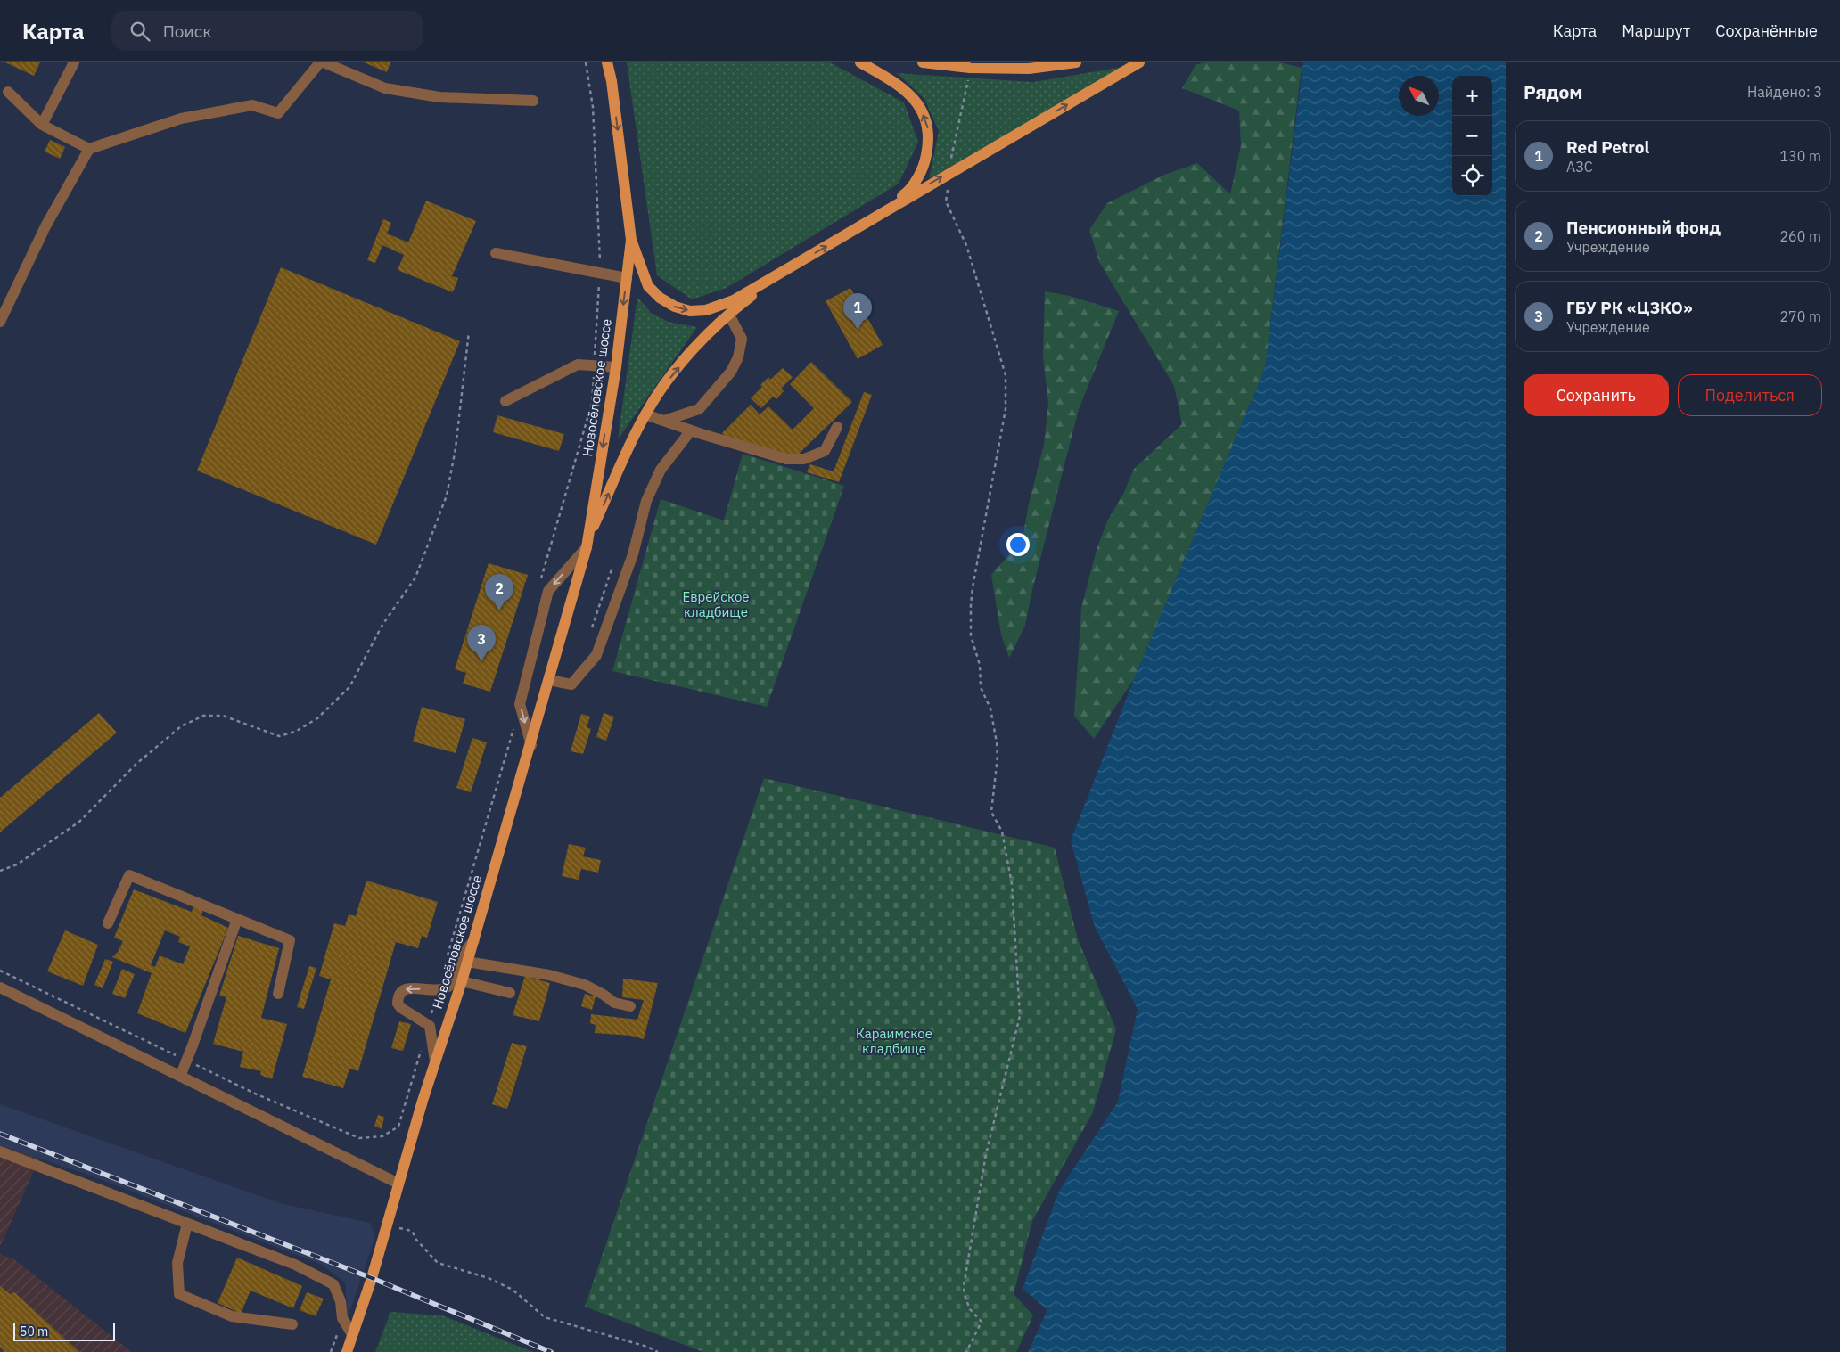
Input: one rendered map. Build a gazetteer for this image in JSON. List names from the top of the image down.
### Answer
{
  "streets": {
    "main road": ["Новосёловское шоссе"]
  },
  "parks": ["Еврейское кладбище", "Караимское кладбище"],
  "scale_bar": "50 m",
  "north": "top left",
  "page": {
    "header": "Карта",
    "search": "Поиск",
    "nav": ["Карта", "Маршрут", "Сохранённые"],
    "heading": ["Рядом", "Найдено: 3"],
    "map_buttons": ["+", "−"],
    "list": [
      {
        "mark": "1",
        "name": "Red Petrol",
        "note": "АЗС",
        "value": "130 m"
      },
      {
        "mark": "2",
        "name": "Пенсионный фонд",
        "note": "Учреждение",
        "value": "260 m"
      },
      {
        "mark": "3",
        "name": "ГБУ РК «ЦЗКО»",
        "note": "Учреждение",
        "value": "270 m"
      }
    ],
    "pins": ["1", "2", "3"],
    "buttons": ["Сохранить", "Поделиться"],
    "scale": "50 m"
  }
}
